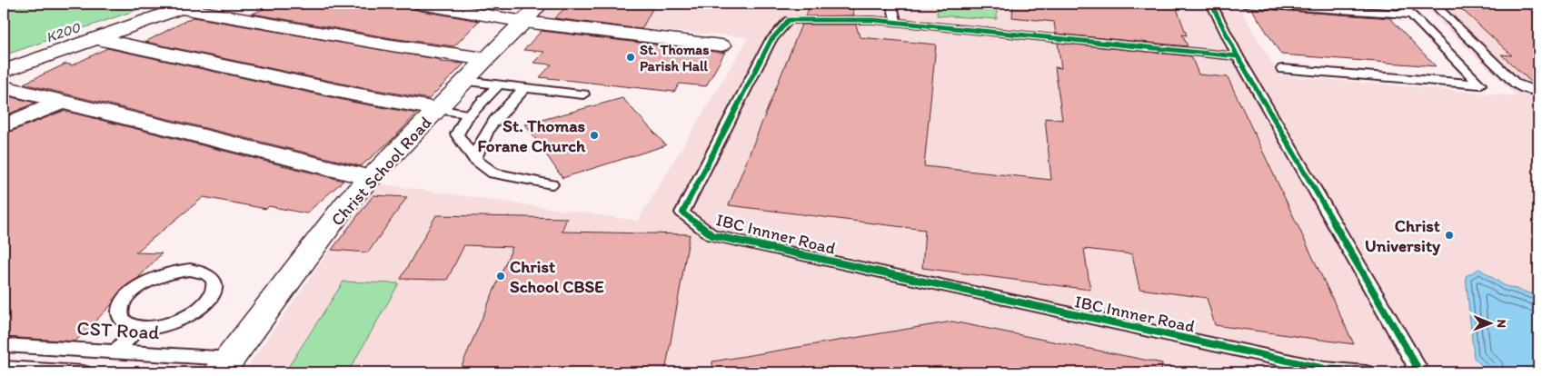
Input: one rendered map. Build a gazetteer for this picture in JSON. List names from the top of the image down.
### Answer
{
  "streets": {
    "street": ["Christ School Road"],
    "lane": ["IBC Innner Road", "CST Road"]
  },
  "crossings": [
    ["Christ School Road", "CST Road"]
  ],
  "water": ["K200"],
  "places": [
    "St. Thomas Parish Hall",
    "St. Thomas Forane Church",
    "Christ University",
    "Christ School CBSE"
  ],
  "north": "right"
}
